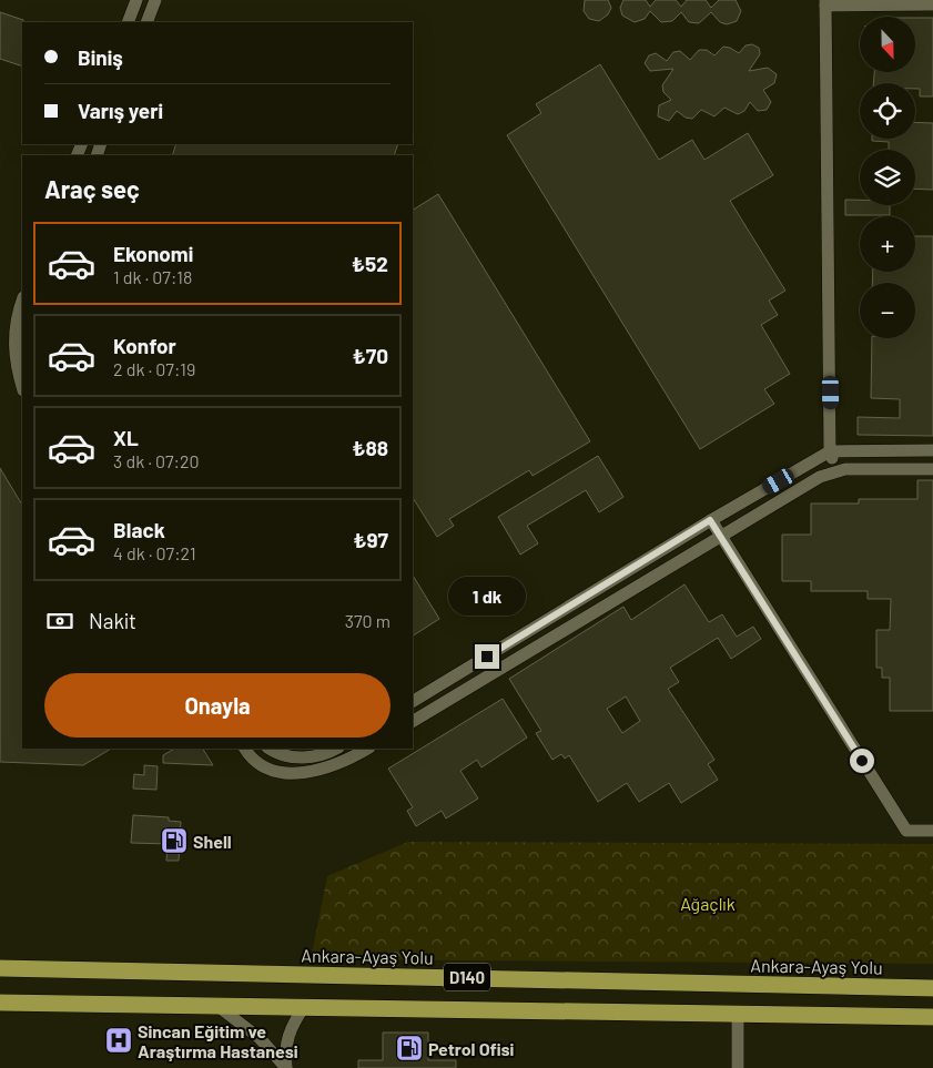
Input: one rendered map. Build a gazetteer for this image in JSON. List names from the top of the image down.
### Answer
{
  "streets": {
    "highway": ["Ankara-Ayaş Yolu", "D140"]
  },
  "parks": ["Ağaçlık"],
  "places": {
    "fuel station": ["Shell", "Petrol Ofisi"],
    "hospital": ["Sincan Eğitim ve Araştırma Hastanesi"]
  },
  "north": "bottom",
  "page": {
    "map_buttons": ["+", "−"],
    "banner": ["Biniş", "Varış yeri"],
    "heading": "Araç seç",
    "list": [
      {
        "name": "Ekonomi",
        "note": "1 dk · 07:18",
        "value": "₺52"
      },
      {
        "name": "Konfor",
        "note": "2 dk · 07:19",
        "value": "₺70"
      },
      {
        "name": "XL",
        "note": "3 dk · 07:20",
        "value": "₺88"
      },
      {
        "name": "Black",
        "note": "4 dk · 07:21",
        "value": "₺97"
      }
    ],
    "bubble": "1 dk",
    "pay": ["Nakit", "370 m"],
    "buttons": "Onayla"
  }
}
